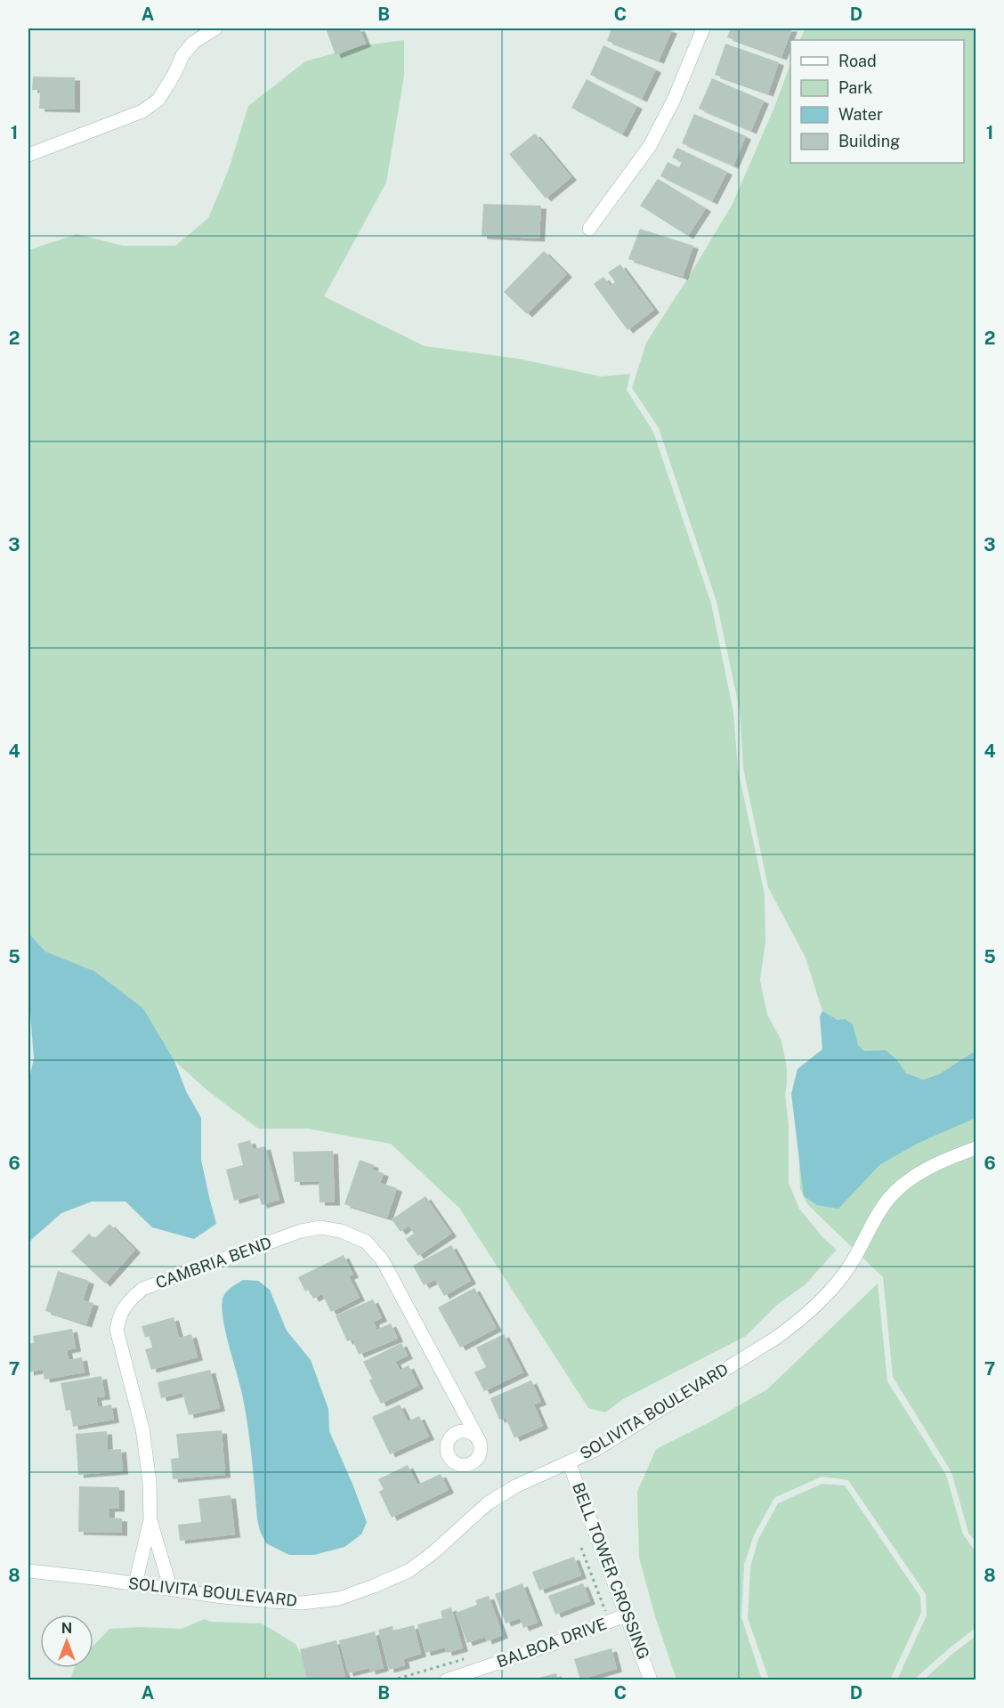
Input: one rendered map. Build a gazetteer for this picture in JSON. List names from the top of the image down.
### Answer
{
  "streets": {
    "street": [
      "CAMBRIA BEND",
      "SOLIVITA BOULEVARD",
      "BELL TOWER CROSSING",
      "BALBOA DRIVE"
    ]
  },
  "crossings": [
    ["CAMBRIA BEND", "SOLIVITA BOULEVARD"],
    ["SOLIVITA BOULEVARD", "BELL TOWER CROSSING"],
    ["BELL TOWER CROSSING", "BALBOA DRIVE"]
  ],
  "legend": [
    "Road",
    "Park",
    "Water",
    "Building"
  ],
  "north": "top",
  "grid": {
    "columns": [
      "A",
      "B",
      "C",
      "D"
    ],
    "rows": [
      "1",
      "2",
      "3",
      "4",
      "5",
      "6",
      "7",
      "8"
    ]
  }
}
